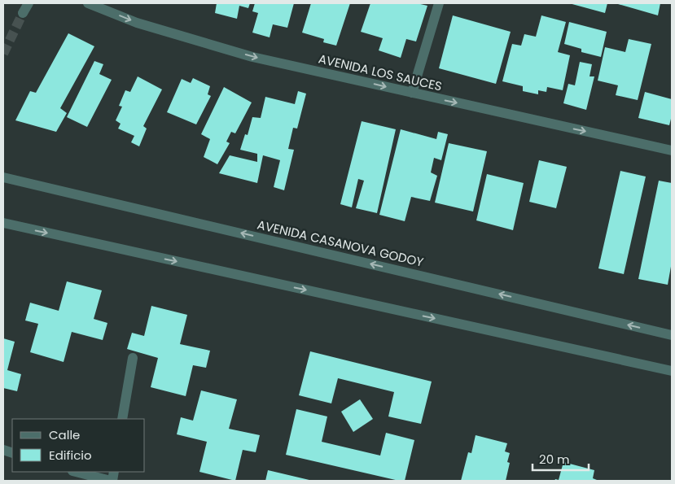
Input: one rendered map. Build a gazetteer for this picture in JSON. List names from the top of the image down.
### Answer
{
  "streets": {
    "street": ["AVENIDA LOS SAUCES", "AVENIDA CASANOVA GODOY"]
  },
  "one_way": ["AVENIDA LOS SAUCES"],
  "legend": ["Calle", "Edificio"],
  "scale_bar": "20 m"
}
